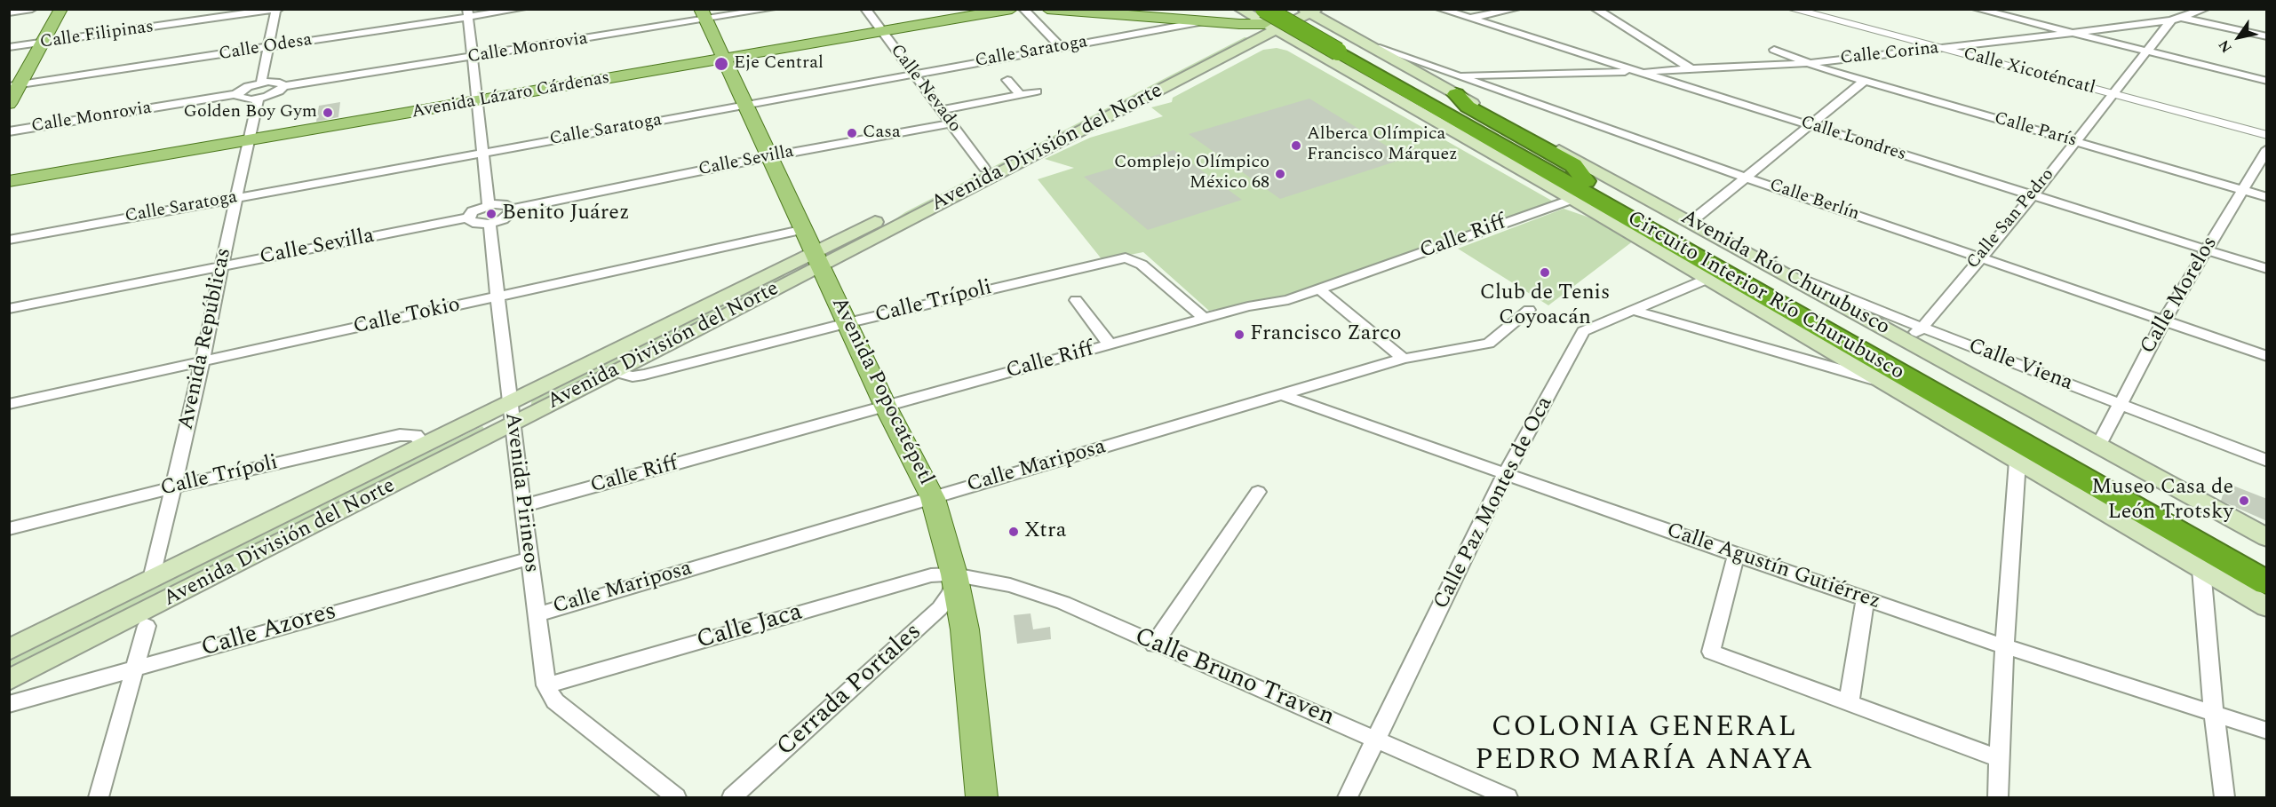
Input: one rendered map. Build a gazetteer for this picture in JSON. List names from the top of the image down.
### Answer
{
  "streets": {
    "highway": ["Circuito Interior Río Churubusco"],
    "main road": [
      "Avenida Lázaro Cárdenas",
      "Avenida División del Norte",
      "Avenida Río Churubusco",
      "Avenida Popocatépetl"
    ],
    "street": [
      "Calle Filipinas",
      "Calle Odesa",
      "Calle Monrovia",
      "Calle Saratoga",
      "Calle Corina",
      "Calle Xicoténcatl",
      "Calle Nevado",
      "Calle París",
      "Calle Londres",
      "Calle Sevilla",
      "Calle Berlín",
      "Calle San Pedro",
      "Calle Riff",
      "Calle Morelos",
      "Calle Trípoli",
      "Calle Tokio",
      "Avenida Repúblicas",
      "Calle Viena",
      "Calle Mariposa",
      "Avenida Pirineos",
      "Calle Paz Montes de Oca",
      "Calle Agustín Gutiérrez",
      "Calle Jaca",
      "Calle Azores",
      "Calle Bruno Traven",
      "Cerrada Portales"
    ]
  },
  "crossings": [
    ["Calle Monrovia", "Avenida Popocatépetl"],
    ["Calle Saratoga", "Calle Nevado"],
    ["Calle Saratoga", "Avenida Repúblicas"],
    ["Calle Saratoga", "Avenida Popocatépetl"],
    ["Calle Corina", "Calle Xicoténcatl"],
    ["Calle Corina", "Calle París"],
    ["Calle Corina", "Calle Londres"],
    ["Calle Corina", "Calle Berlín"],
    ["Calle Corina", "Calle San Pedro"],
    ["Calle Corina", "Avenida Río Churubusco"],
    ["Calle Xicoténcatl", "Calle San Pedro"],
    ["Calle Nevado", "Avenida Lázaro Cárdenas"],
    ["Calle Nevado", "Avenida División del Norte"],
    ["Calle Nevado", "Calle Sevilla"],
    ["Avenida Lázaro Cárdenas", "Avenida Repúblicas"],
    ["Avenida Lázaro Cárdenas", "Avenida Popocatépetl"],
    ["Calle París", "Calle San Pedro"],
    ["Calle París", "Calle Morelos"],
    ["Calle Londres", "Calle San Pedro"],
    ["Calle Londres", "Calle Morelos"],
    ["Avenida División del Norte", "Avenida Río Churubusco"],
    ["Avenida División del Norte", "Circuito Interior Río Churubusco"],
    ["Avenida División del Norte", "Calle Trípoli"],
    ["Avenida División del Norte", "Avenida Repúblicas"],
    ["Avenida División del Norte", "Avenida Popocatépetl"],
    ["Avenida División del Norte", "Avenida Pirineos"],
    ["Calle Sevilla", "Avenida Repúblicas"],
    ["Calle Sevilla", "Avenida Popocatépetl"],
    ["Calle Berlín", "Calle San Pedro"],
    ["Calle Berlín", "Avenida Río Churubusco"],
    ["Calle Berlín", "Calle Morelos"],
    ["Calle Berlín", "Circuito Interior Río Churubusco"],
    ["Calle San Pedro", "Avenida Río Churubusco"],
    ["Calle San Pedro", "Calle Viena"],
    ["Calle Riff", "Avenida Río Churubusco"],
    ["Calle Riff", "Circuito Interior Río Churubusco"],
    ["Calle Riff", "Calle Trípoli"],
    ["Calle Riff", "Avenida Popocatépetl"],
    ["Calle Riff", "Avenida Pirineos"],
    ["Avenida Río Churubusco", "Calle Morelos"],
    ["Avenida Río Churubusco", "Circuito Interior Río Churubusco"],
    ["Avenida Río Churubusco", "Calle Viena"],
    ["Avenida Río Churubusco", "Calle Paz Montes de Oca"],
    ["Calle Morelos", "Calle Viena"],
    ["Calle Trípoli", "Avenida Repúblicas"],
    ["Calle Trípoli", "Avenida Popocatépetl"],
    ["Calle Tokio", "Avenida Repúblicas"],
    ["Calle Tokio", "Avenida Popocatépetl"],
    ["Calle Tokio", "Avenida Pirineos"],
    ["Avenida Popocatépetl", "Calle Mariposa"],
    ["Avenida Popocatépetl", "Calle Jaca"],
    ["Avenida Popocatépetl", "Calle Bruno Traven"],
    ["Avenida Popocatépetl", "Cerrada Portales"],
    ["Calle Mariposa", "Avenida Pirineos"],
    ["Calle Mariposa", "Calle Agustín Gutiérrez"],
    ["Avenida Pirineos", "Calle Jaca"],
    ["Avenida Pirineos", "Calle Azores"],
    ["Calle Paz Montes de Oca", "Calle Agustín Gutiérrez"],
    ["Calle Paz Montes de Oca", "Calle Bruno Traven"],
    ["Calle Jaca", "Calle Bruno Traven"],
    ["Calle Jaca", "Cerrada Portales"],
    ["Calle Bruno Traven", "Cerrada Portales"]
  ],
  "districts": ["COLONIA GENERAL PEDRO MARÍA ANAYA"],
  "places": [
    "Eje Central",
    "Golden Boy Gym",
    "Casa",
    "Alberca Olímpica Francisco Márquez",
    "Complejo Olímpico México 68",
    "Benito Juárez",
    "Club de Tenis Coyoacán",
    "Francisco Zarco",
    "Museo Casa de León Trotsky",
    "Xtra"
  ],
  "north": "bottom left"
}
